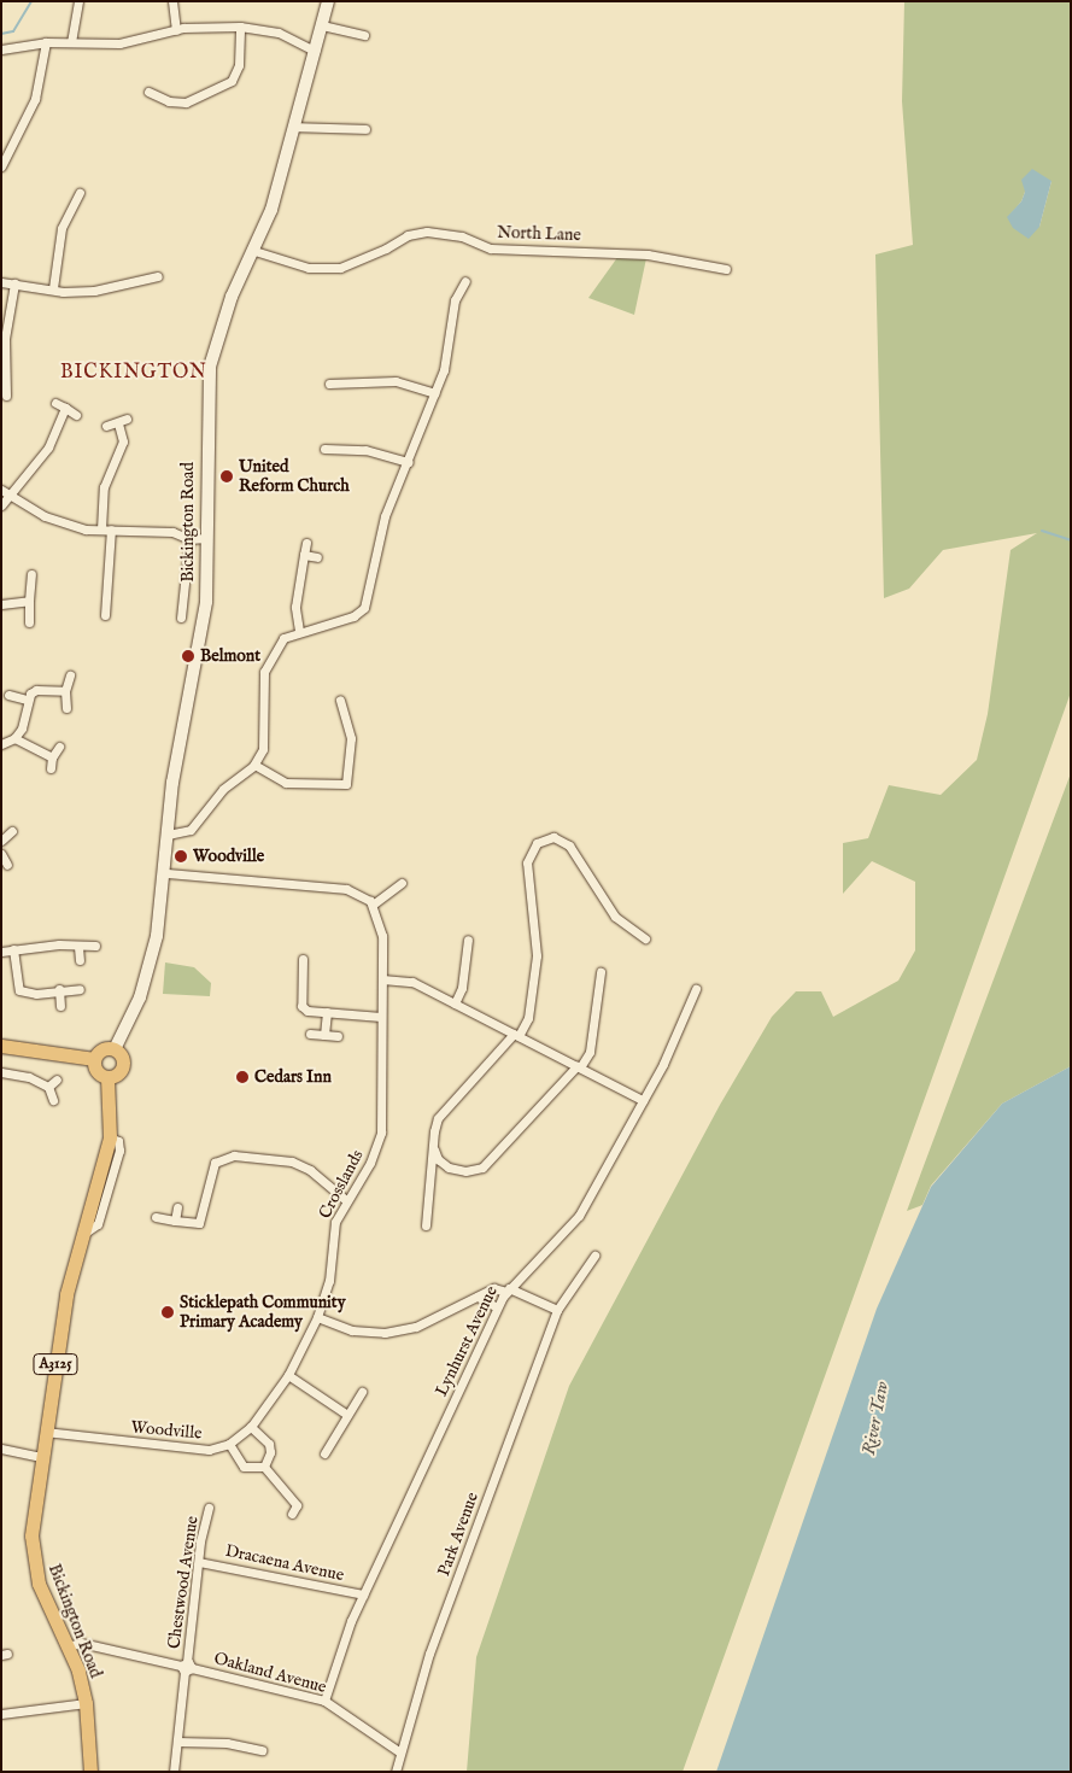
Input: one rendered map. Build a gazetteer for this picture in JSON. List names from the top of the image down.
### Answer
{
  "streets": {
    "main road": ["Bickington Road", "A3125"],
    "street": [
      "North Lane",
      "Crosslands",
      "Lynhurst Avenue",
      "Woodville",
      "Park Avenue",
      "Dracaena Avenue",
      "Chestwood Avenue",
      "Oakland Avenue"
    ]
  },
  "crossings": [
    ["North Lane", "Bickington Road"],
    ["Bickington Road", "Woodville"],
    ["Bickington Road", "Oakland Avenue"],
    ["Crosslands", "Woodville"],
    ["Lynhurst Avenue", "Dracaena Avenue"],
    ["Lynhurst Avenue", "Oakland Avenue"],
    ["Park Avenue", "Oakland Avenue"],
    ["Dracaena Avenue", "Chestwood Avenue"],
    ["Chestwood Avenue", "Oakland Avenue"]
  ],
  "districts": ["BICKINGTON"],
  "water": ["River Taw"],
  "places": [
    "United Reform Church",
    "Belmont",
    "Woodville",
    "Cedars Inn",
    "Sticklepath Community Primary Academy"
  ]
}
